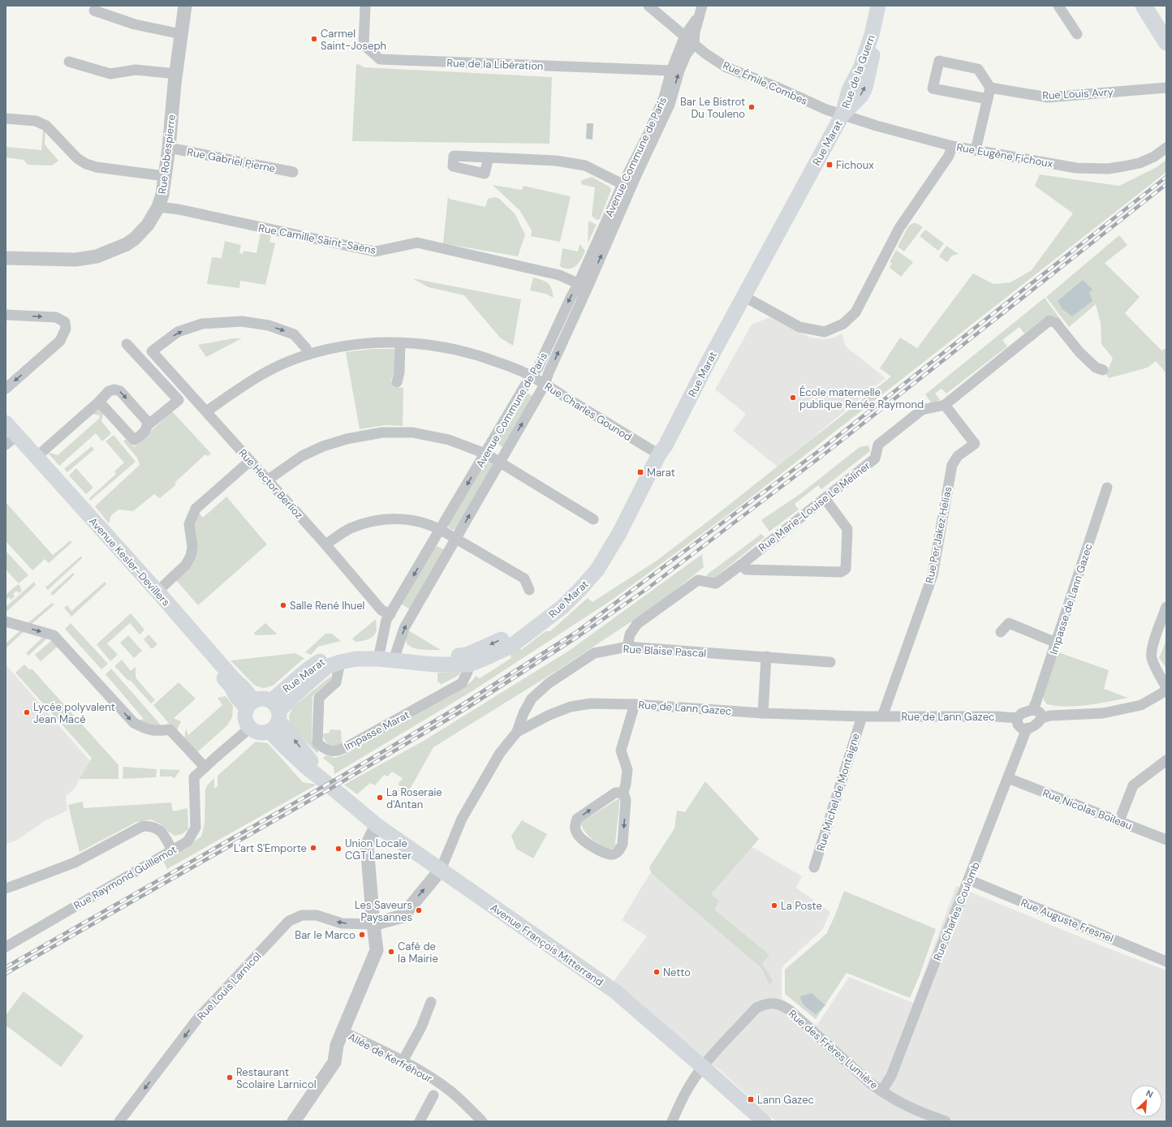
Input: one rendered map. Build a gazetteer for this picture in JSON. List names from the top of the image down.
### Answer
{
  "streets": {
    "main road": [
      "Rue de la Guern",
      "Rue Marat",
      "Avenue Kesler-Devillers",
      "Avenue François Mitterrand"
    ],
    "street": [
      "Rue de la Libération",
      "Rue Émile Combes",
      "Rue Louis Avry",
      "Rue Robespierre",
      "Rue Eugène Fichoux",
      "Avenue Commune de Paris",
      "Rue Gabriel Pierne",
      "Rue Camille Saint-Saëns",
      "Rue Charles Gounod",
      "Rue Hector Berlioz",
      "Rue Marie-Louise Le Meliner",
      "Rue Per Jakez Helias",
      "Impasse de Lann Gazec",
      "Rue Blaise Pascal",
      "Rue de Lann Gazec",
      "Impasse Marat",
      "Rue Michel de Montaigne",
      "Rue Nicolas Boileau",
      "Rue Raymond Guillemot",
      "Rue Charles Coulomb",
      "Rue Auguste Fresnel",
      "Rue Louis Larnicol",
      "Rue des Frères Lumière",
      "Allée de Kerfréhour"
    ]
  },
  "crossings": [
    ["Rue de la Libération", "Avenue Commune de Paris"],
    ["Rue de la Guern", "Rue Émile Combes"],
    ["Rue de la Guern", "Rue Marat"],
    ["Rue de la Guern", "Rue Eugène Fichoux"],
    ["Rue Émile Combes", "Rue Marat"],
    ["Rue Émile Combes", "Rue Eugène Fichoux"],
    ["Rue Émile Combes", "Avenue Commune de Paris"],
    ["Rue Marat", "Rue Eugène Fichoux"],
    ["Rue Marat", "Avenue Commune de Paris"],
    ["Rue Marat", "Rue Charles Gounod"],
    ["Rue Marat", "Avenue Kesler-Devillers"],
    ["Rue Marat", "Impasse Marat"],
    ["Rue Marat", "Avenue François Mitterrand"],
    ["Rue Robespierre", "Rue Gabriel Pierne"],
    ["Rue Robespierre", "Rue Camille Saint-Saëns"],
    ["Avenue Commune de Paris", "Rue Camille Saint-Saëns"],
    ["Avenue Commune de Paris", "Rue Charles Gounod"],
    ["Avenue Commune de Paris", "Rue Hector Berlioz"],
    ["Rue Charles Gounod", "Rue Hector Berlioz"],
    ["Rue Marie-Louise Le Meliner", "Rue Per Jakez Helias"],
    ["Rue Marie-Louise Le Meliner", "Rue Blaise Pascal"],
    ["Rue Per Jakez Helias", "Rue de Lann Gazec"],
    ["Avenue Kesler-Devillers", "Avenue François Mitterrand"],
    ["Impasse de Lann Gazec", "Rue de Lann Gazec"],
    ["Impasse de Lann Gazec", "Rue Charles Coulomb"],
    ["Rue Blaise Pascal", "Rue de Lann Gazec"],
    ["Rue de Lann Gazec", "Rue Michel de Montaigne"],
    ["Rue de Lann Gazec", "Rue Charles Coulomb"],
    ["Rue de Lann Gazec", "Avenue François Mitterrand"],
    ["Rue Nicolas Boileau", "Rue Charles Coulomb"],
    ["Rue Charles Coulomb", "Rue Auguste Fresnel"],
    ["Rue Charles Coulomb", "Rue des Frères Lumière"],
    ["Avenue François Mitterrand", "Rue des Frères Lumière"]
  ],
  "one_way": ["Rue Louis Larnicol"],
  "places": {
    "other": [
      "Carmel Saint-Joseph",
      "Bar Le Bistrot Du Touleno",
      "École maternelle publique Renée Raymond",
      "Salle René Ihuel",
      "Lycée polyvalent Jean Macé",
      "La Roseraie d'Antan",
      "L'art S'Emporte",
      "Union Locale CGT Lanester",
      "La Poste",
      "Les Saveurs Paysannes",
      "Bar le Marco",
      "Café de la Mairie",
      "Netto",
      "Restaurant Scolaire Larnicol"
    ],
    "transit": ["Fichoux", "Marat", "Lann Gazec"]
  },
  "north": "top right"
}
